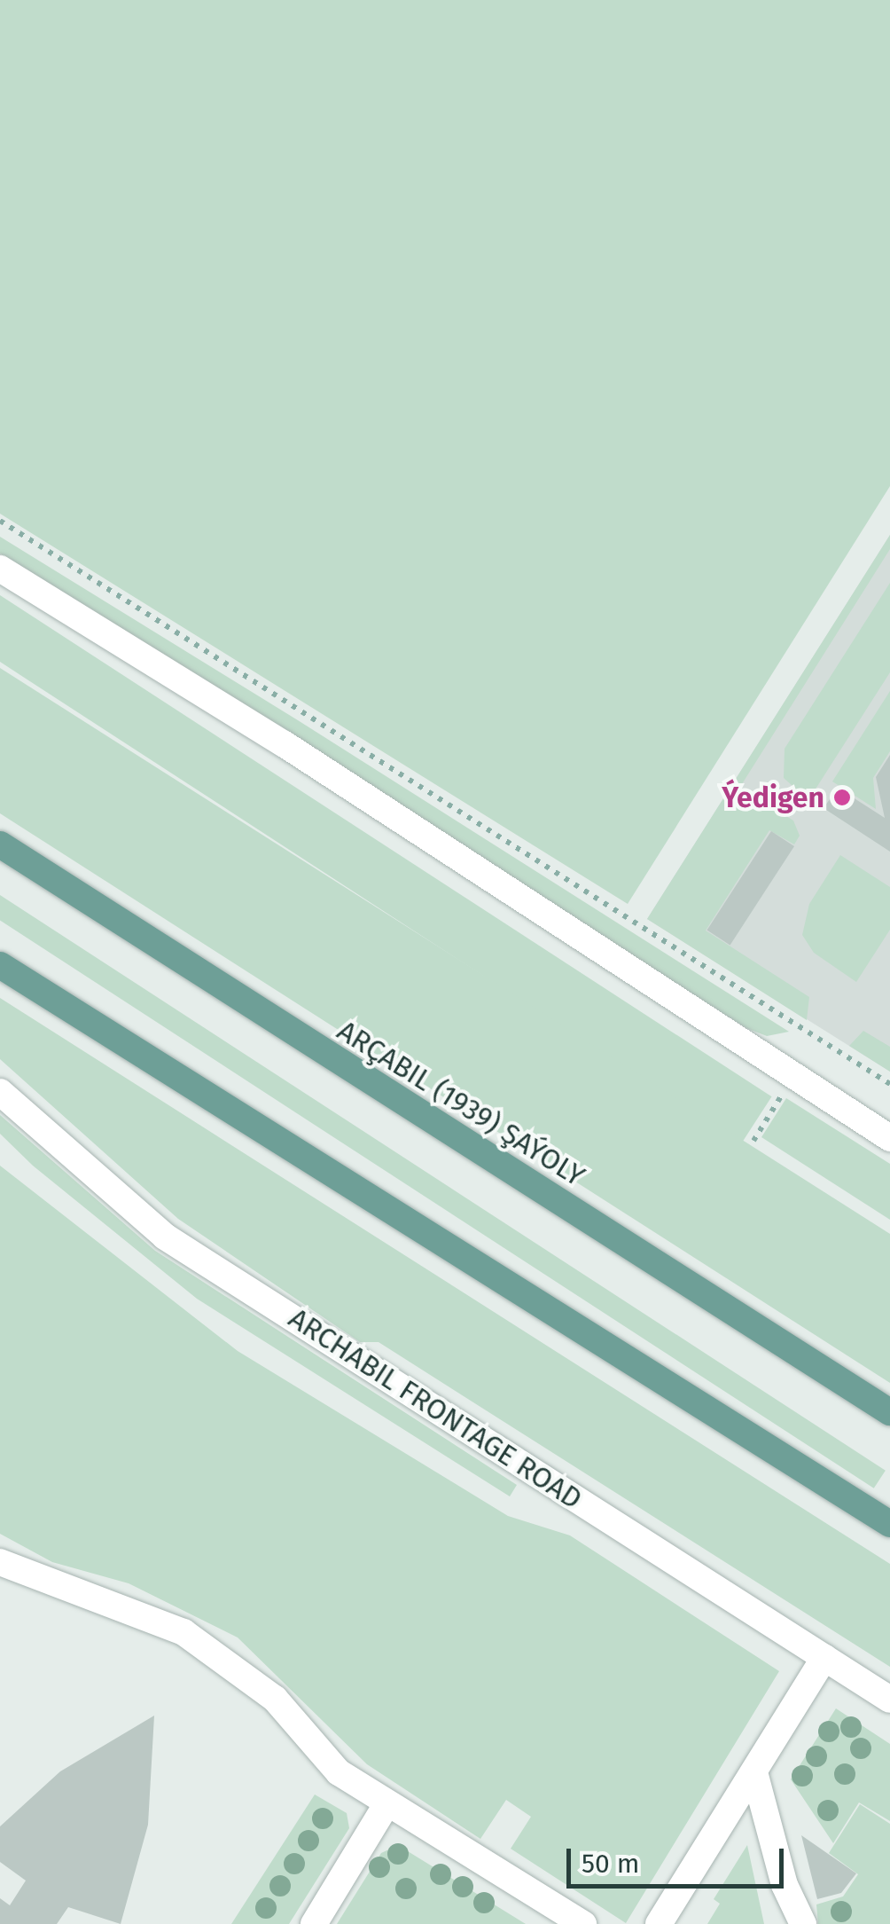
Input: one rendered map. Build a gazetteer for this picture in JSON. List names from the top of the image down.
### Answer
{
  "streets": {
    "main road": ["ARÇABIL (1939) ŞAÝOLY"],
    "street": ["ARCHABIL FRONTAGE ROAD"]
  },
  "places": ["Ýedigen"],
  "scale_bar": "50 m"
}
